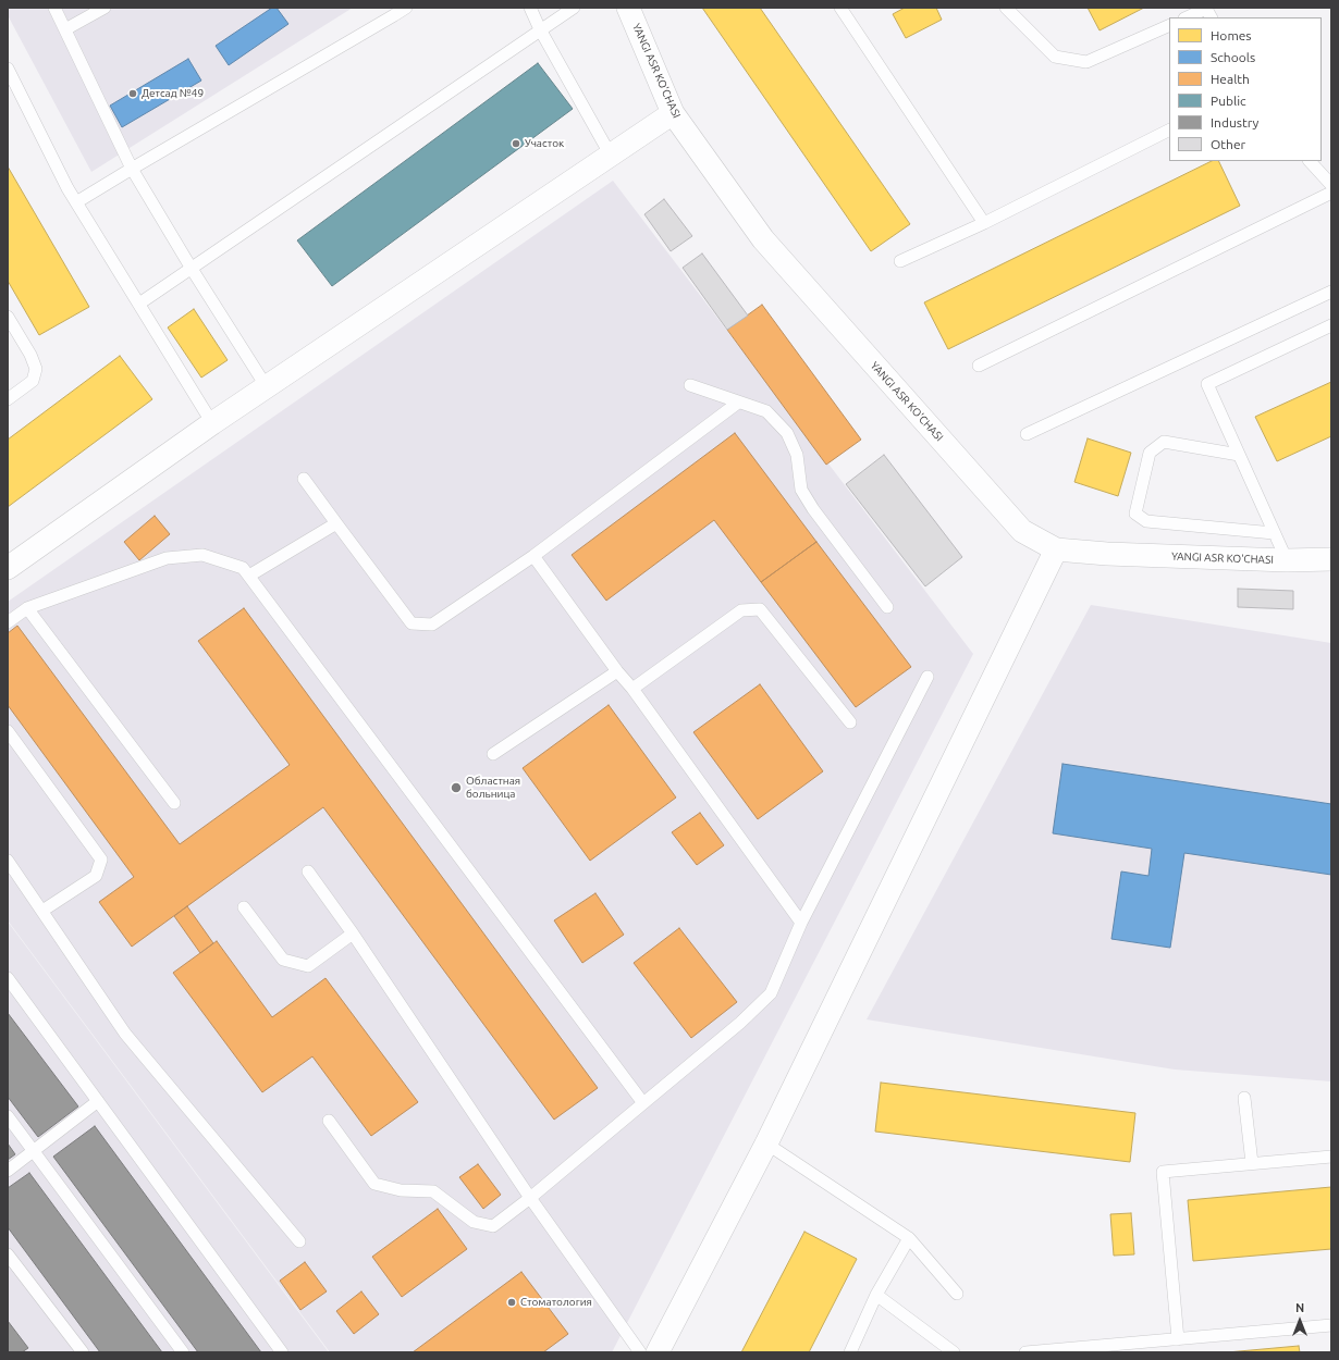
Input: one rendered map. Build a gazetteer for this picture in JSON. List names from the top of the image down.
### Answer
{
  "streets": {
    "street": ["YANGI ASR KO'CHASI"]
  },
  "places": [
    "Детсад №49",
    "Участок",
    "Областная больница",
    "Стоматология"
  ],
  "legend": [
    "Homes",
    "Schools",
    "Health",
    "Public",
    "Industry",
    "Other"
  ],
  "north": "top"
}
